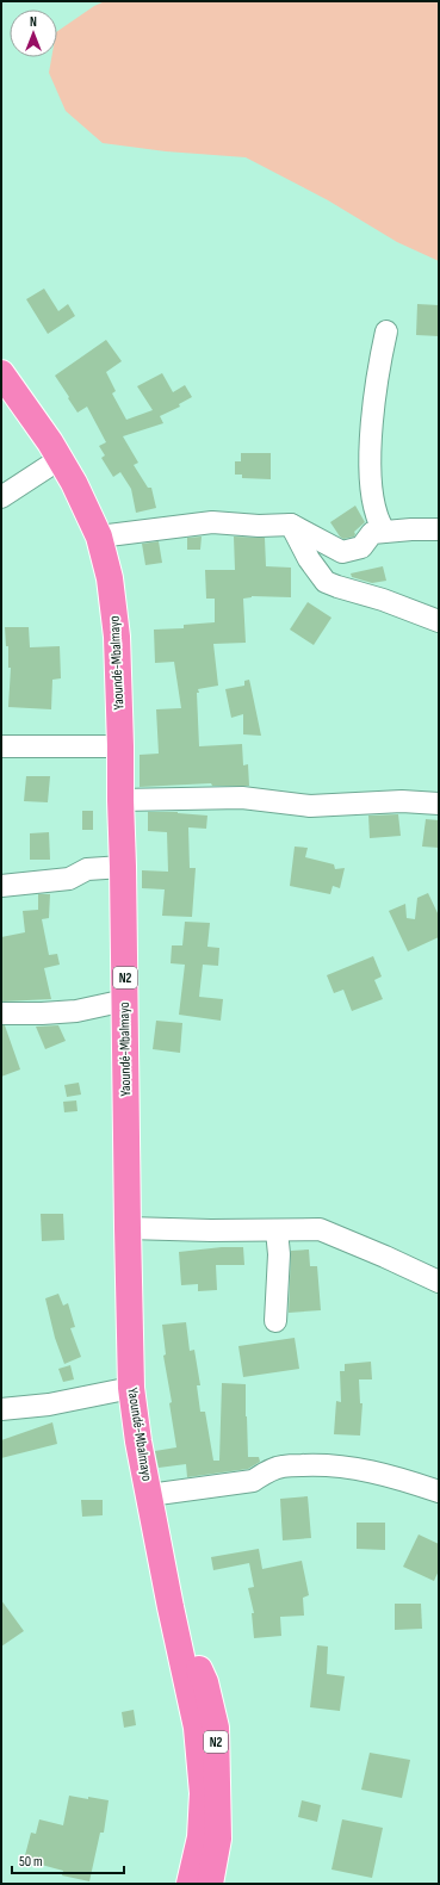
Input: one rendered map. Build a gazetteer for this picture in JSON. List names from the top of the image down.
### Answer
{
  "streets": {
    "highway": ["Yaoundé-Mbalmayo", "N2"]
  },
  "scale_bar": "50 m",
  "north": "top"
}
